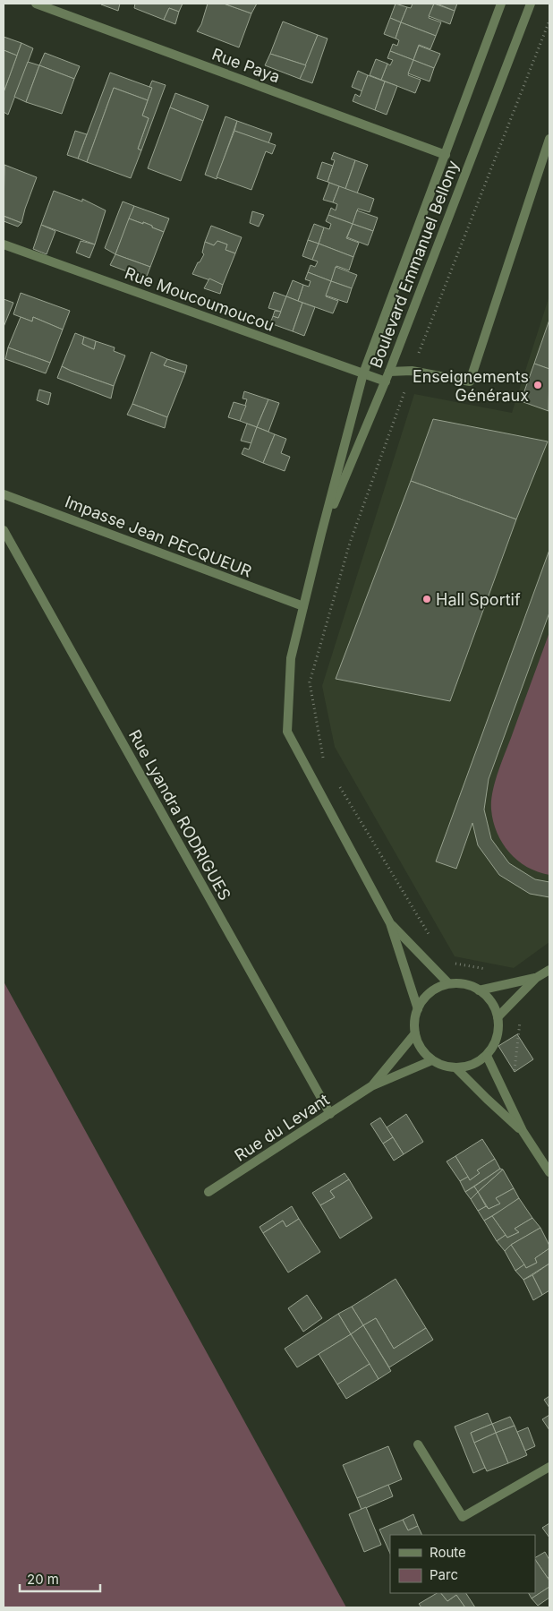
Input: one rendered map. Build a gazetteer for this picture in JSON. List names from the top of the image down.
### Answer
{
  "streets": {
    "street": [
      "Rue Paya",
      "Boulevard Emmanuel Bellony",
      "Rue Moucoumoucou",
      "Impasse Jean PECQUEUR",
      "Rue Lyandra RODRIGUES",
      "Rue du Levant"
    ]
  },
  "crossings": [
    ["Rue Paya", "Boulevard Emmanuel Bellony"],
    ["Boulevard Emmanuel Bellony", "Rue Moucoumoucou"],
    ["Boulevard Emmanuel Bellony", "Impasse Jean PECQUEUR"],
    ["Boulevard Emmanuel Bellony", "Rue du Levant"],
    ["Rue Lyandra RODRIGUES", "Rue du Levant"]
  ],
  "places": ["Enseignements Généraux", "Hall Sportif"],
  "legend": ["Route", "Parc"],
  "scale_bar": "20 m"
}
